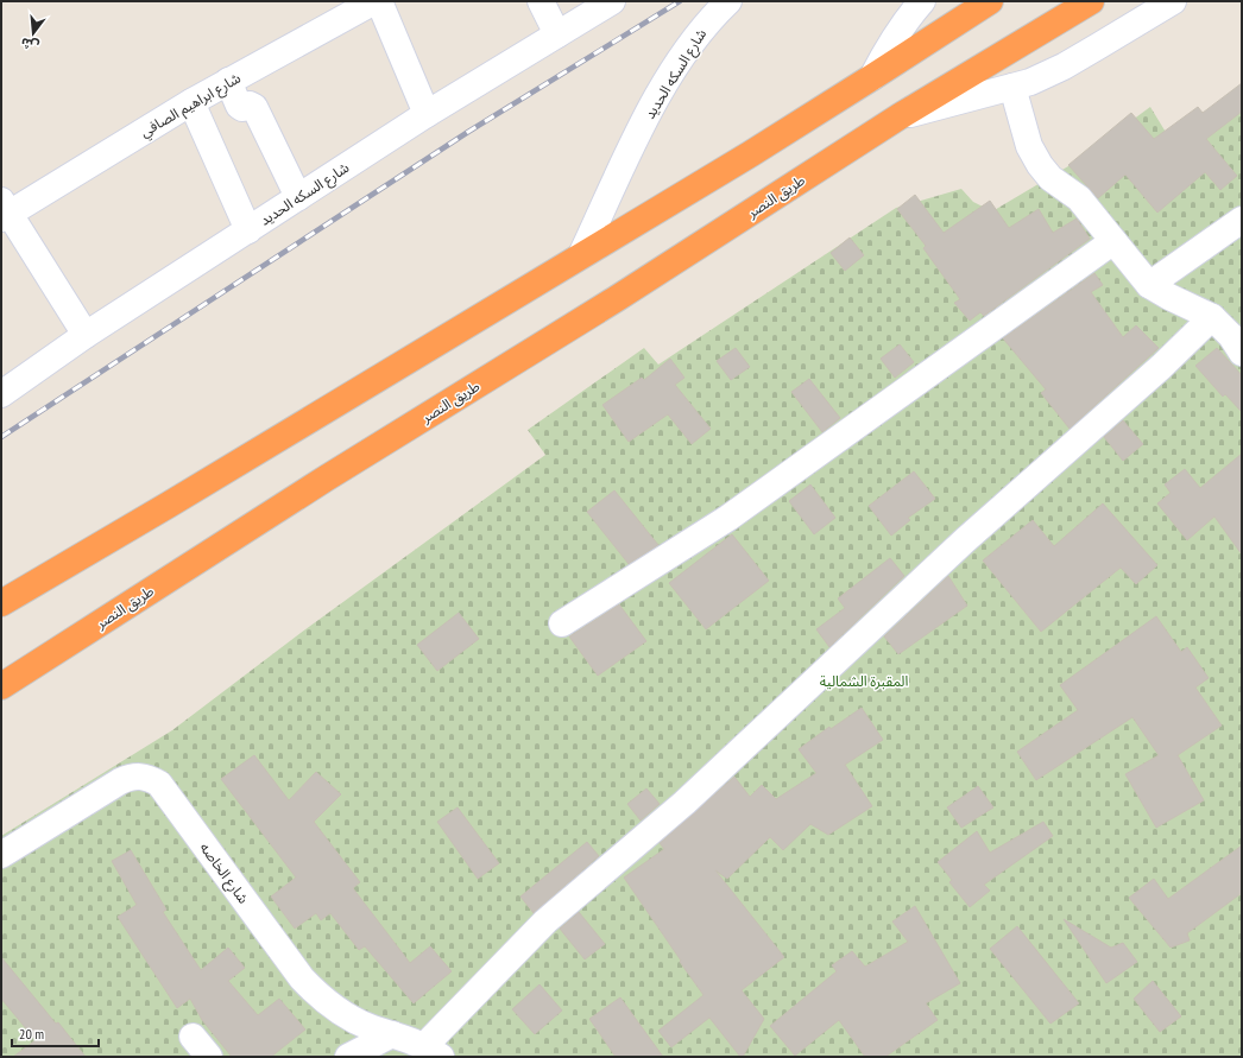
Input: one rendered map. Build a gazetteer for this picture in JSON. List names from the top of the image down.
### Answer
{
  "streets": {
    "highway": ["طريق النصر"],
    "street": ["شارع السكه الحديد", "شارع ابراهيم الصافي", "شارع الخاصه"]
  },
  "crossings": [
    ["شارع السكه الحديد", "شارع ابراهيم الصافي"]
  ],
  "parks": ["المقبرة الشمالية"],
  "scale_bar": "20 m",
  "north": "bottom"
}
